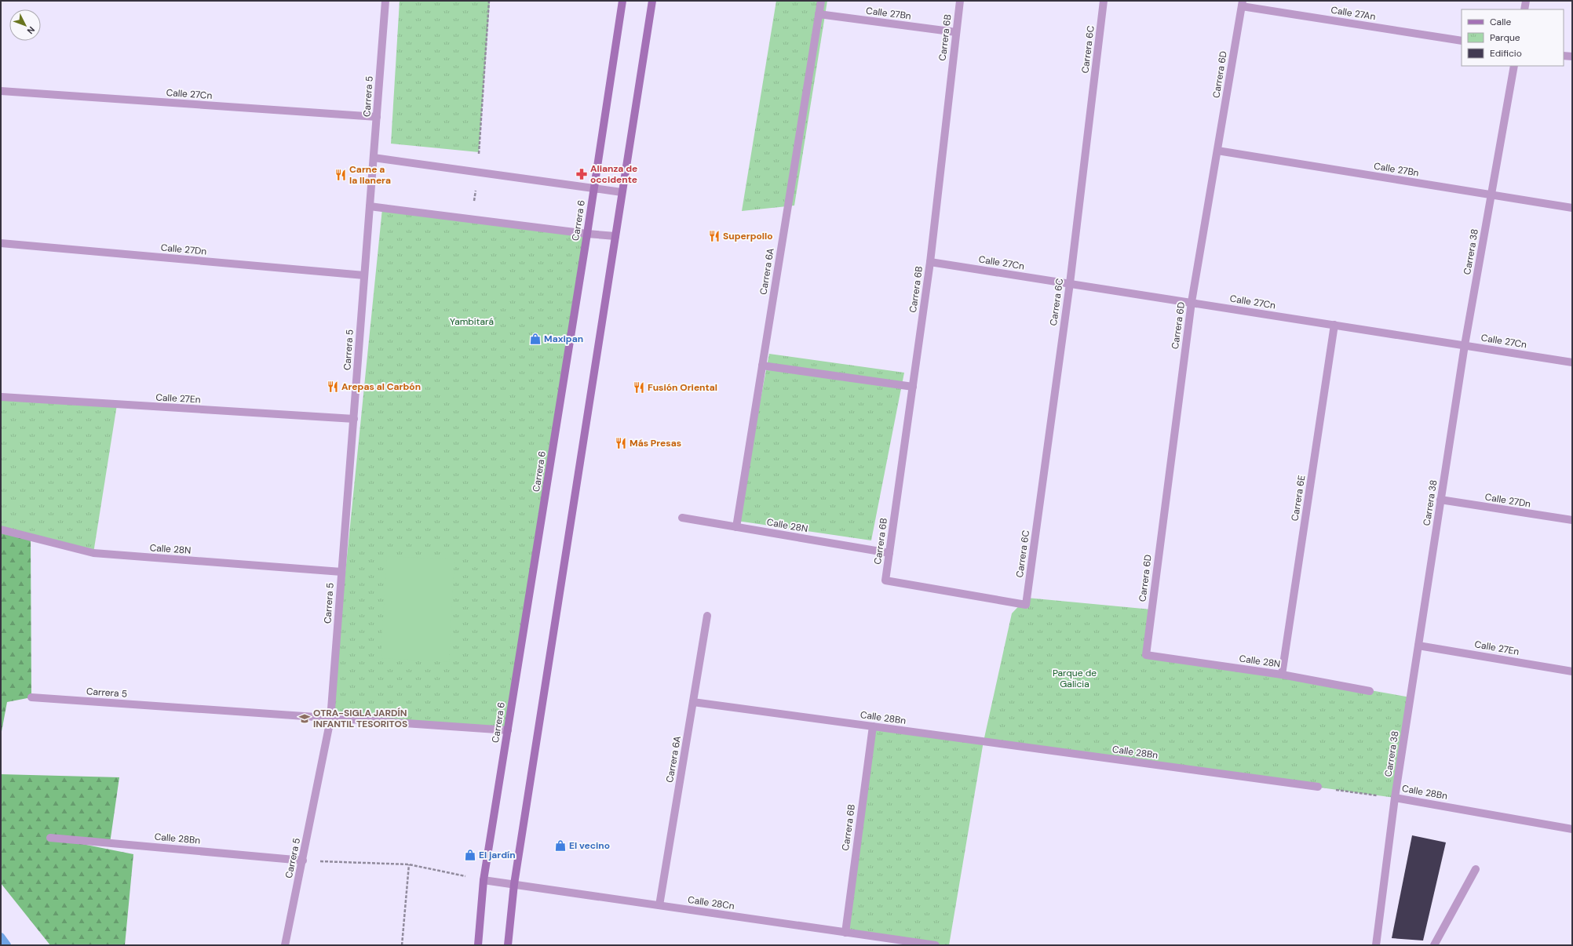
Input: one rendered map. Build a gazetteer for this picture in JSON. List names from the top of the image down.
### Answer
{
  "streets": {
    "main road": ["Carrera 6"],
    "street": [
      "Calle 27Bn",
      "Calle 27An",
      "Carrera 6B",
      "Carrera 6C",
      "Carrera 6D",
      "Calle 27Cn",
      "Carrera 5",
      "Calle 27Dn",
      "Carrera 38",
      "Carrera 6A",
      "Calle 27En",
      "Carrera 6E",
      "Calle 28N",
      "Calle 28Bn",
      "Calle 28Cn"
    ]
  },
  "crossings": [
    ["Calle 27Bn", "Carrera 6B"],
    ["Calle 27Bn", "Carrera 6D"],
    ["Calle 27Bn", "Carrera 38"],
    ["Calle 27Bn", "Carrera 6A"],
    ["Calle 27An", "Carrera 6D"],
    ["Carrera 6B", "Carrera 6C"],
    ["Carrera 6B", "Calle 27Cn"],
    ["Carrera 6B", "Calle 28N"],
    ["Carrera 6B", "Calle 28Bn"],
    ["Carrera 6B", "Calle 28Cn"],
    ["Carrera 6C", "Calle 27Cn"],
    ["Carrera 6D", "Calle 27Cn"],
    ["Carrera 6D", "Calle 28N"],
    ["Calle 27Cn", "Carrera 5"],
    ["Calle 27Cn", "Carrera 38"],
    ["Calle 27Cn", "Carrera 6E"],
    ["Carrera 5", "Carrera 6"],
    ["Carrera 5", "Calle 27Dn"],
    ["Carrera 5", "Calle 27En"],
    ["Carrera 5", "Calle 28N"],
    ["Carrera 5", "Calle 28Bn"],
    ["Carrera 6", "Calle 28Cn"],
    ["Calle 27Dn", "Carrera 38"],
    ["Carrera 38", "Calle 27En"],
    ["Carrera 38", "Calle 28Bn"],
    ["Carrera 6A", "Calle 28N"],
    ["Carrera 6A", "Calle 28Bn"],
    ["Carrera 6A", "Calle 28Cn"],
    ["Carrera 6E", "Calle 28N"]
  ],
  "parks": ["Yambitará", "Parque de Galicia"],
  "places": {
    "pharmacy": ["Alianza de occidente"],
    "restaurant": [
      "Carne a la llanera",
      "Superpollo",
      "Arepas al Carbón",
      "Fusión Oriental",
      "Más Presas"
    ],
    "shop": ["Maxipan", "El vecino", "El jardín"],
    "school or university": ["OTRA-SIGLA JARDÍN INFANTIL TESORITOS"]
  },
  "legend": ["Calle", "Parque", "Edificio"],
  "north": "bottom right"
}
